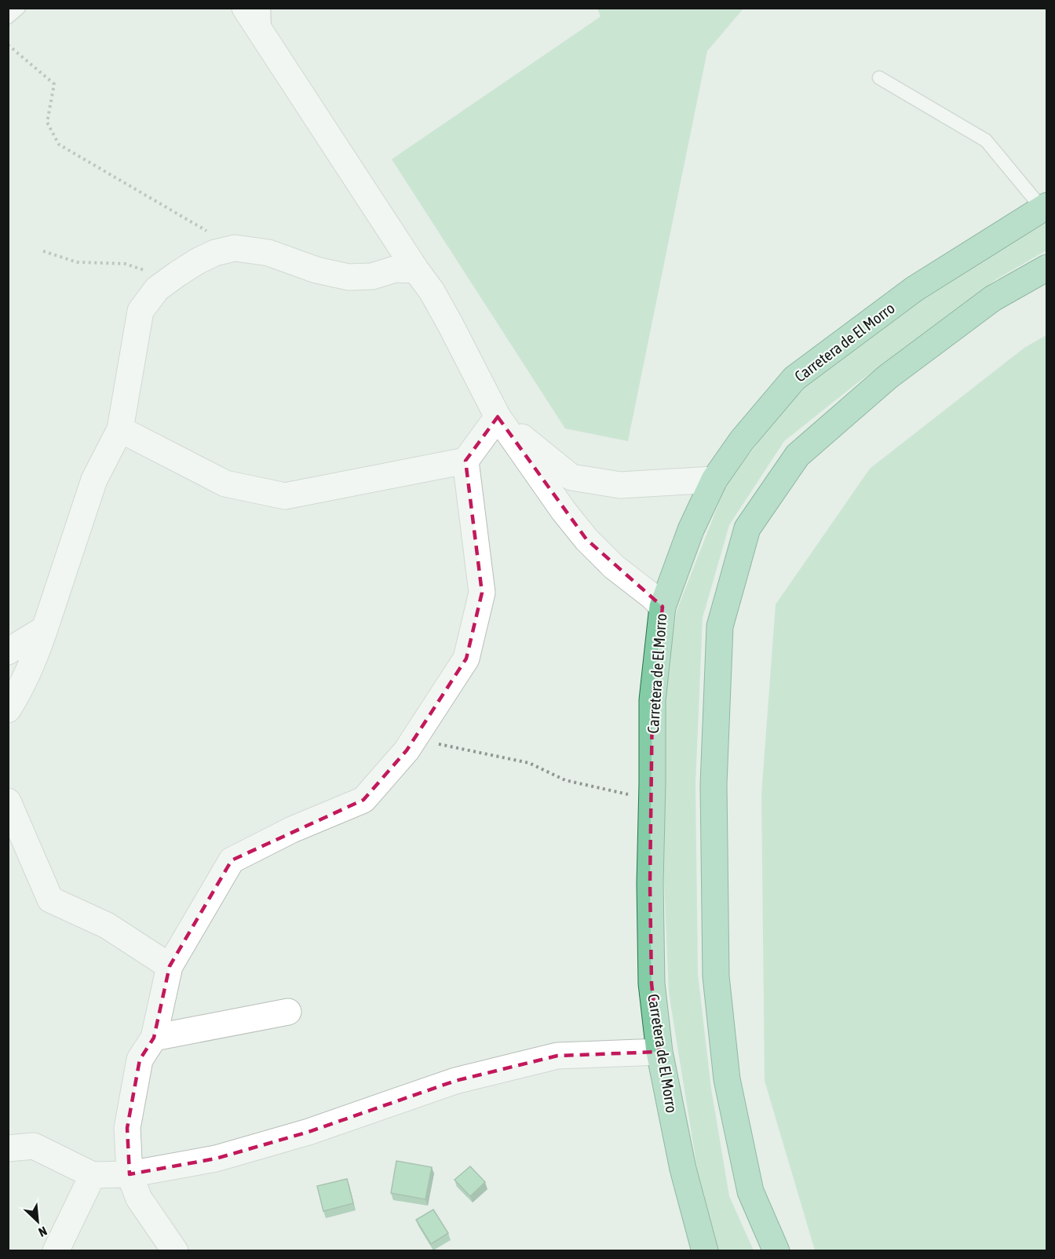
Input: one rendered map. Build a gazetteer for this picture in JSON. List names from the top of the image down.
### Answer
{
  "streets": {
    "main road": ["Carretera de El Morro"]
  },
  "north": "bottom right"
}
